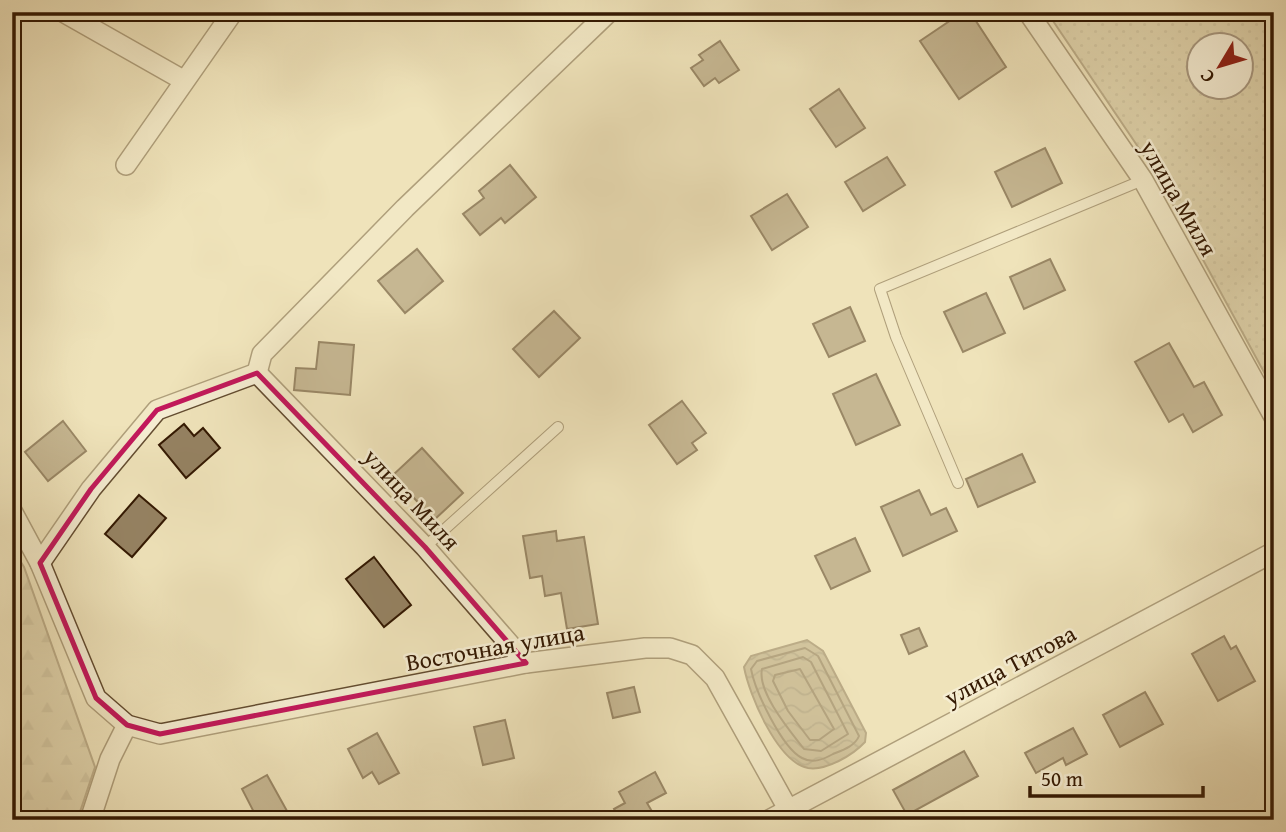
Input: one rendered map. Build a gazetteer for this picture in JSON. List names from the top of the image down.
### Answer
{
  "streets": {
    "street": ["улица Миля", "Восточная улица", "улица Титова"]
  },
  "crossings": [
    ["улица Миля", "Восточная улица"],
    ["Восточная улица", "улица Титова"]
  ],
  "scale_bar": "50 m",
  "north": "bottom left"
}
